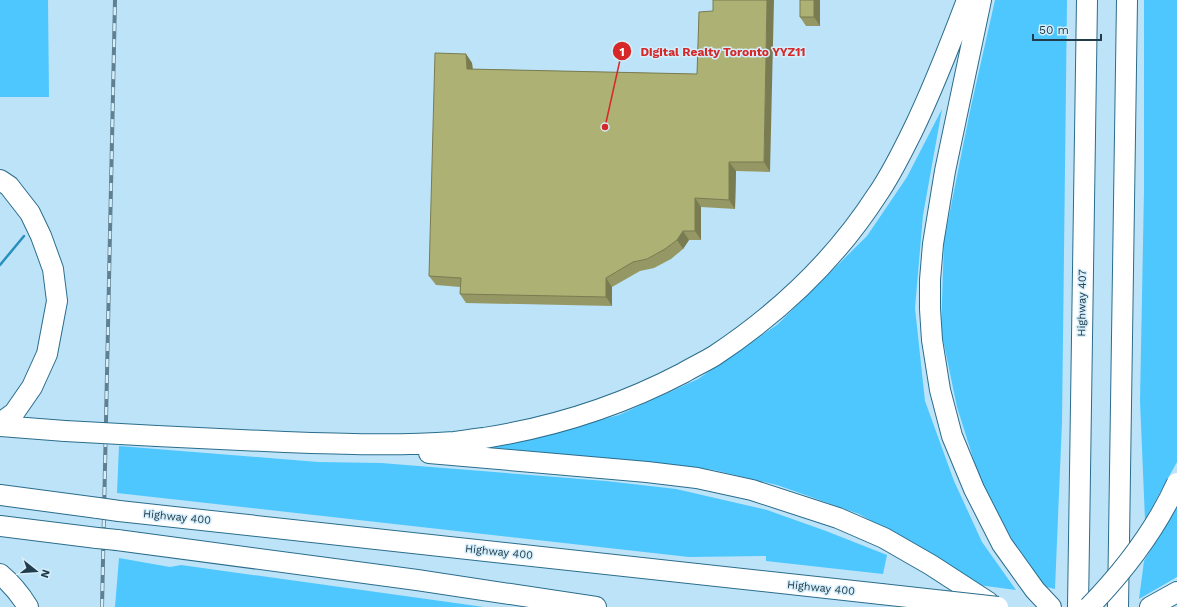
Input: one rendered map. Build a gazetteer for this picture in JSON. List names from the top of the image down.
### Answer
{
  "streets": {
    "highway": ["Highway 407", "Highway 400"]
  },
  "places": ["Digital Realty Toronto YYZ11"],
  "scale_bar": "50 m",
  "north": "right"
}
